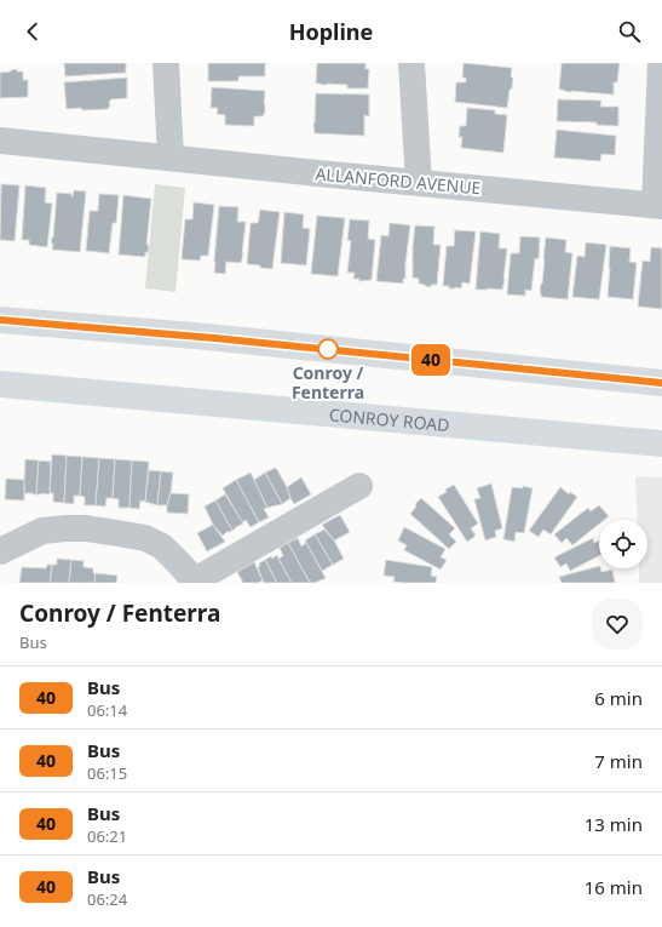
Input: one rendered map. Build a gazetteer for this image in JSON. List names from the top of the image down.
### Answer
{
  "streets": {
    "main road": ["CONROY ROAD"],
    "street": ["ALLANFORD AVENUE"]
  },
  "places": ["Conroy / Fenterra"],
  "lines": ["bus line 40"],
  "page": {
    "header": "Hopline",
    "on_map": "40",
    "heading": ["Conroy / Fenterra", "Bus"],
    "list": [
      {
        "mark": "40",
        "name": "Bus",
        "note": "06:14",
        "value": "6 min"
      },
      {
        "mark": "40",
        "name": "Bus",
        "note": "06:15",
        "value": "7 min"
      },
      {
        "mark": "40",
        "name": "Bus",
        "note": "06:21",
        "value": "13 min"
      },
      {
        "mark": "40",
        "name": "Bus",
        "note": "06:24",
        "value": "16 min"
      }
    ]
  }
}
